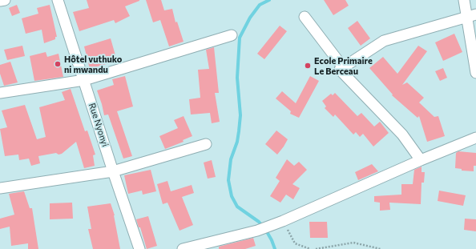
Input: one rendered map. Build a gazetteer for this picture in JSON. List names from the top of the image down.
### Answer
{
  "streets": {
    "street": ["Rue Nyonyi"]
  },
  "places": ["Hôtel vuthuko ni mwandu", "Ecole Primaire Le Berceau"]
}
